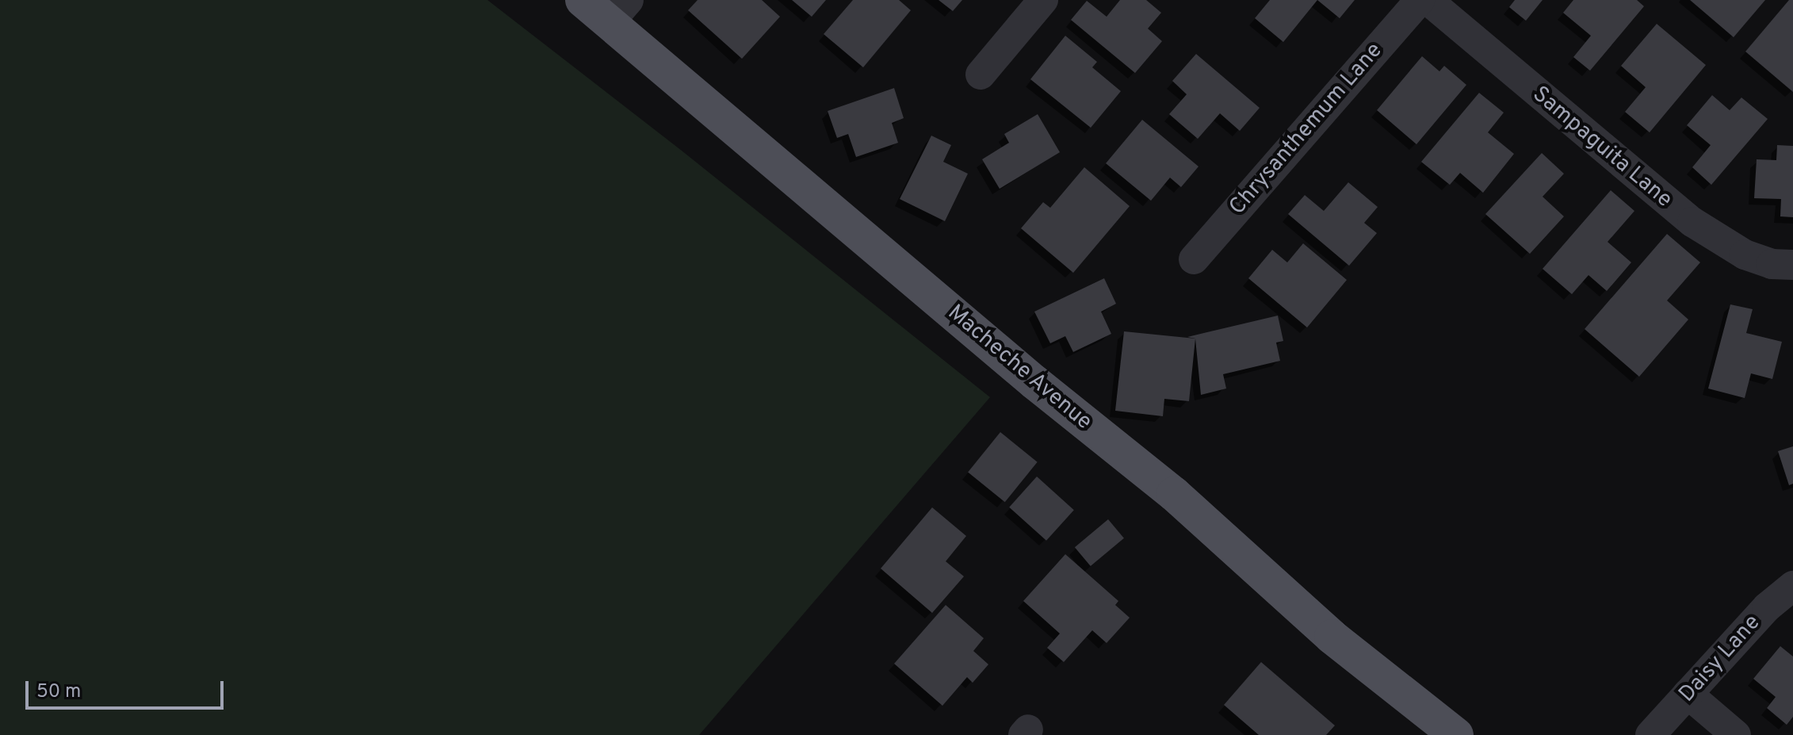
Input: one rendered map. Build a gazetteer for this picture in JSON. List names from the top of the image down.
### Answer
{
  "streets": {
    "main road": ["Macheche Avenue"],
    "street": ["Chrysanthemum Lane", "Sampaguita Lane", "Daisy Lane"]
  },
  "scale_bar": "50 m"
}
